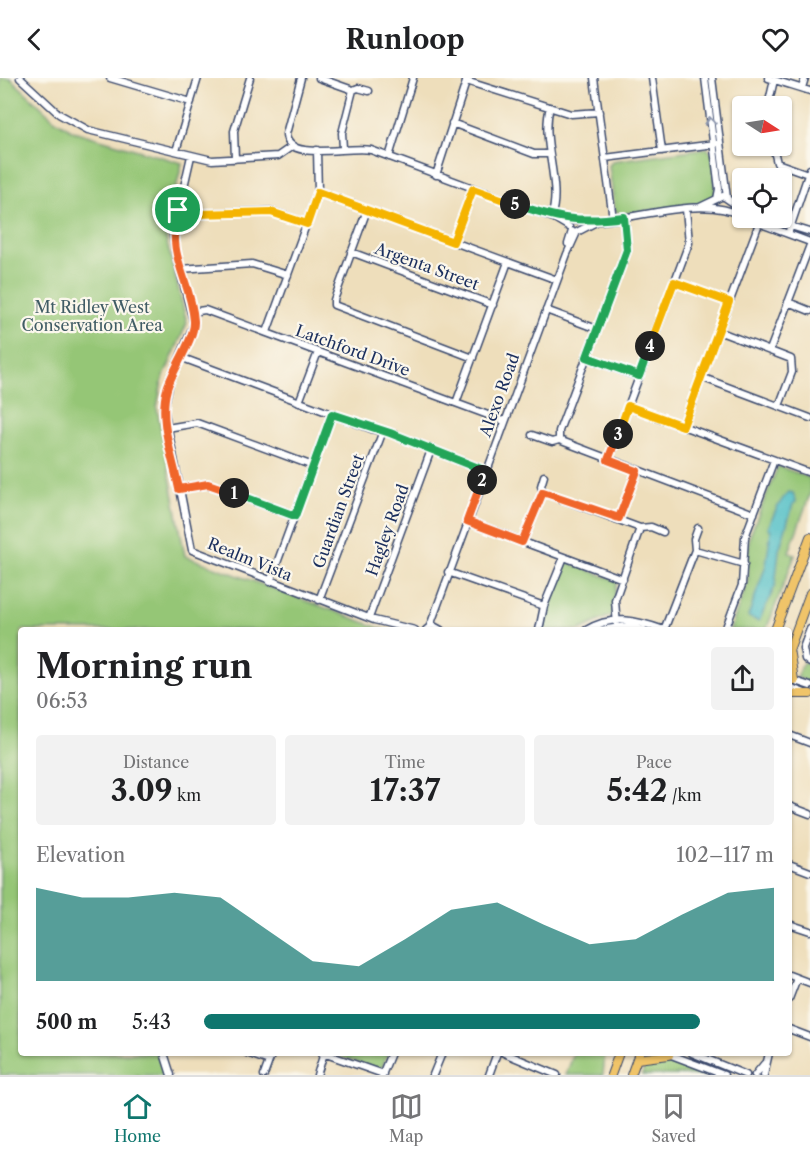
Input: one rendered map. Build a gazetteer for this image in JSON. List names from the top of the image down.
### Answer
{
  "streets": {
    "street": [
      "Argenta Street",
      "Latchford Drive",
      "Alexo Road",
      "Guardian Street",
      "Hagley Road",
      "Realm Vista"
    ]
  },
  "crossings": [
    ["Latchford Drive", "Alexo Road"],
    ["Latchford Drive", "Realm Vista"],
    ["Guardian Street", "Realm Vista"],
    ["Hagley Road", "Realm Vista"]
  ],
  "parks": ["Mt Ridley West Conservation Area"],
  "north": "right",
  "page": {
    "header": "Runloop",
    "pins": [
      "5",
      "4",
      "3",
      "2",
      "1"
    ],
    "heading": ["Morning run", "06:53"],
    "stats": [
      ["Distance", "3.09 km"],
      ["Time", "17:37"],
      ["Pace", "5:42 /km"]
    ],
    "chart": ["Elevation", "102–117 m"],
    "list": [
      {
        "name": "500 m",
        "note": "5:43"
      }
    ],
    "tabs": ["Home", "Map", "Saved"]
  }
}
